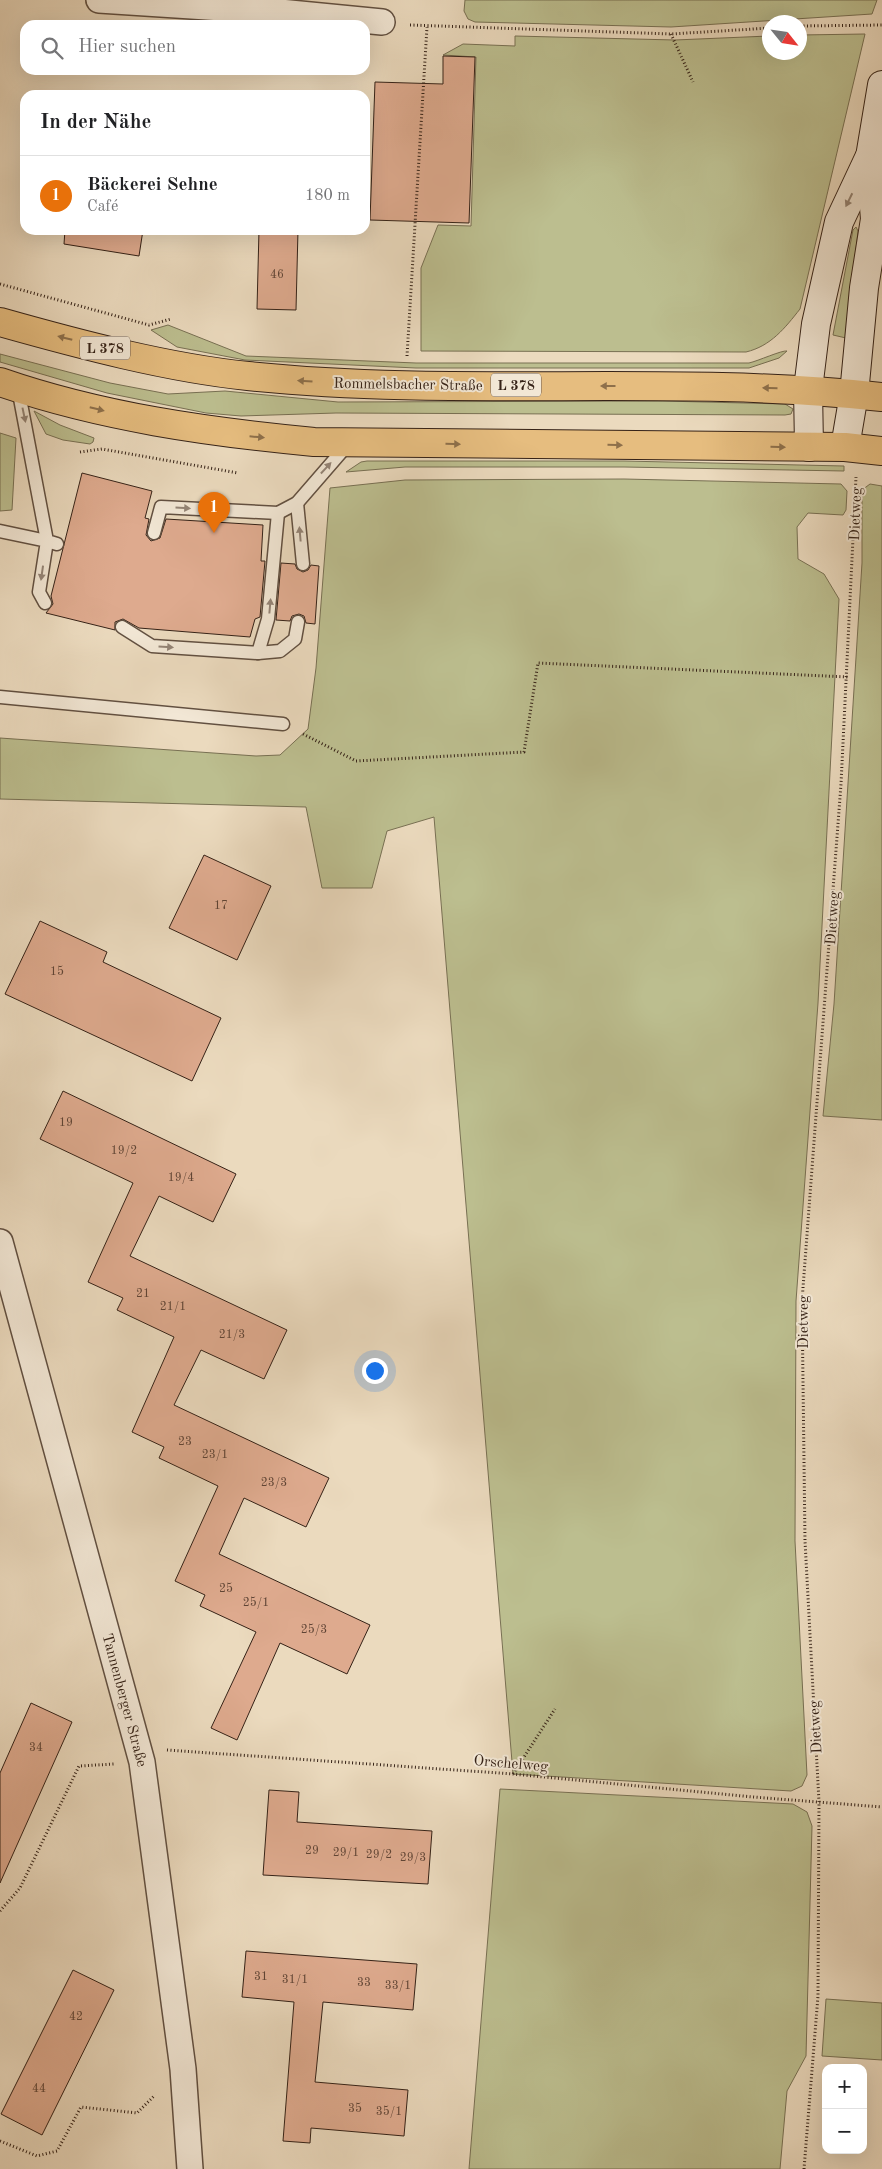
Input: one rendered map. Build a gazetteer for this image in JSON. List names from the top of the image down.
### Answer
{
  "streets": {
    "main road": ["L 378", "Rommelsbacher Straße"],
    "street": ["Tannenberger Straße"],
    "path": ["Dietweg", "Orschelweg"]
  },
  "crossings": [
    ["Dietweg", "Orschelweg"],
    ["Tannenberger Straße", "Orschelweg"]
  ],
  "house_numbers": [
    "46",
    "17",
    "15",
    "19",
    "19/2",
    "19/4",
    "21",
    "21/1",
    "21/3",
    "23",
    "23/1",
    "23/3",
    "25",
    "25/1",
    "25/3",
    "34",
    "29",
    "29/1",
    "29/2",
    "29/3",
    "31",
    "31/1",
    "33",
    "33/1",
    "42",
    "44",
    "35",
    "35/1"
  ],
  "north": "bottom right",
  "page": {
    "search": "Hier suchen",
    "heading": "In der Nähe",
    "list": [
      {
        "mark": "1",
        "name": "Bäckerei Sehne",
        "note": "Café",
        "value": "180 m"
      }
    ],
    "pins": "1",
    "map_buttons": ["+", "−"]
  }
}
